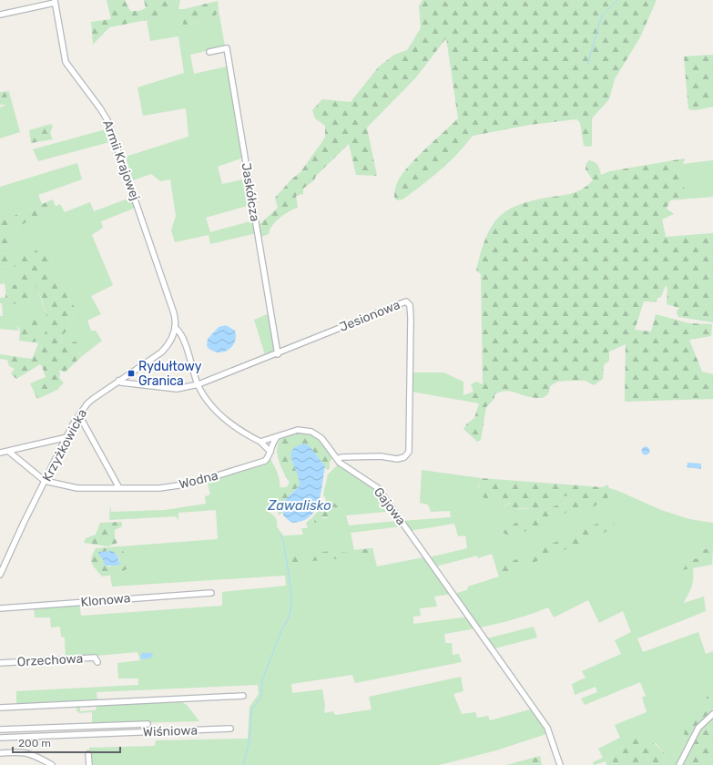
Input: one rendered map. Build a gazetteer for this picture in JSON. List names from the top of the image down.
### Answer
{
  "streets": {
    "street": [
      "Armii Krajowej",
      "Jaskółcza",
      "Jesionowa",
      "Krzyżkowicka",
      "Wodna",
      "Gajowa",
      "Klonowa",
      "Orzechowa",
      "Wiśniowa"
    ]
  },
  "crossings": [
    ["Armii Krajowej", "Krzyżkowicka"],
    ["Jaskółcza", "Jesionowa"],
    ["Jesionowa", "Krzyżkowicka"],
    ["Jesionowa", "Gajowa"],
    ["Krzyżkowicka", "Wodna"],
    ["Wodna", "Gajowa"]
  ],
  "water": ["Zawalisko"],
  "places": {
    "transit": ["Rydułtowy Granica"]
  },
  "scale_bar": "200 m"
}
